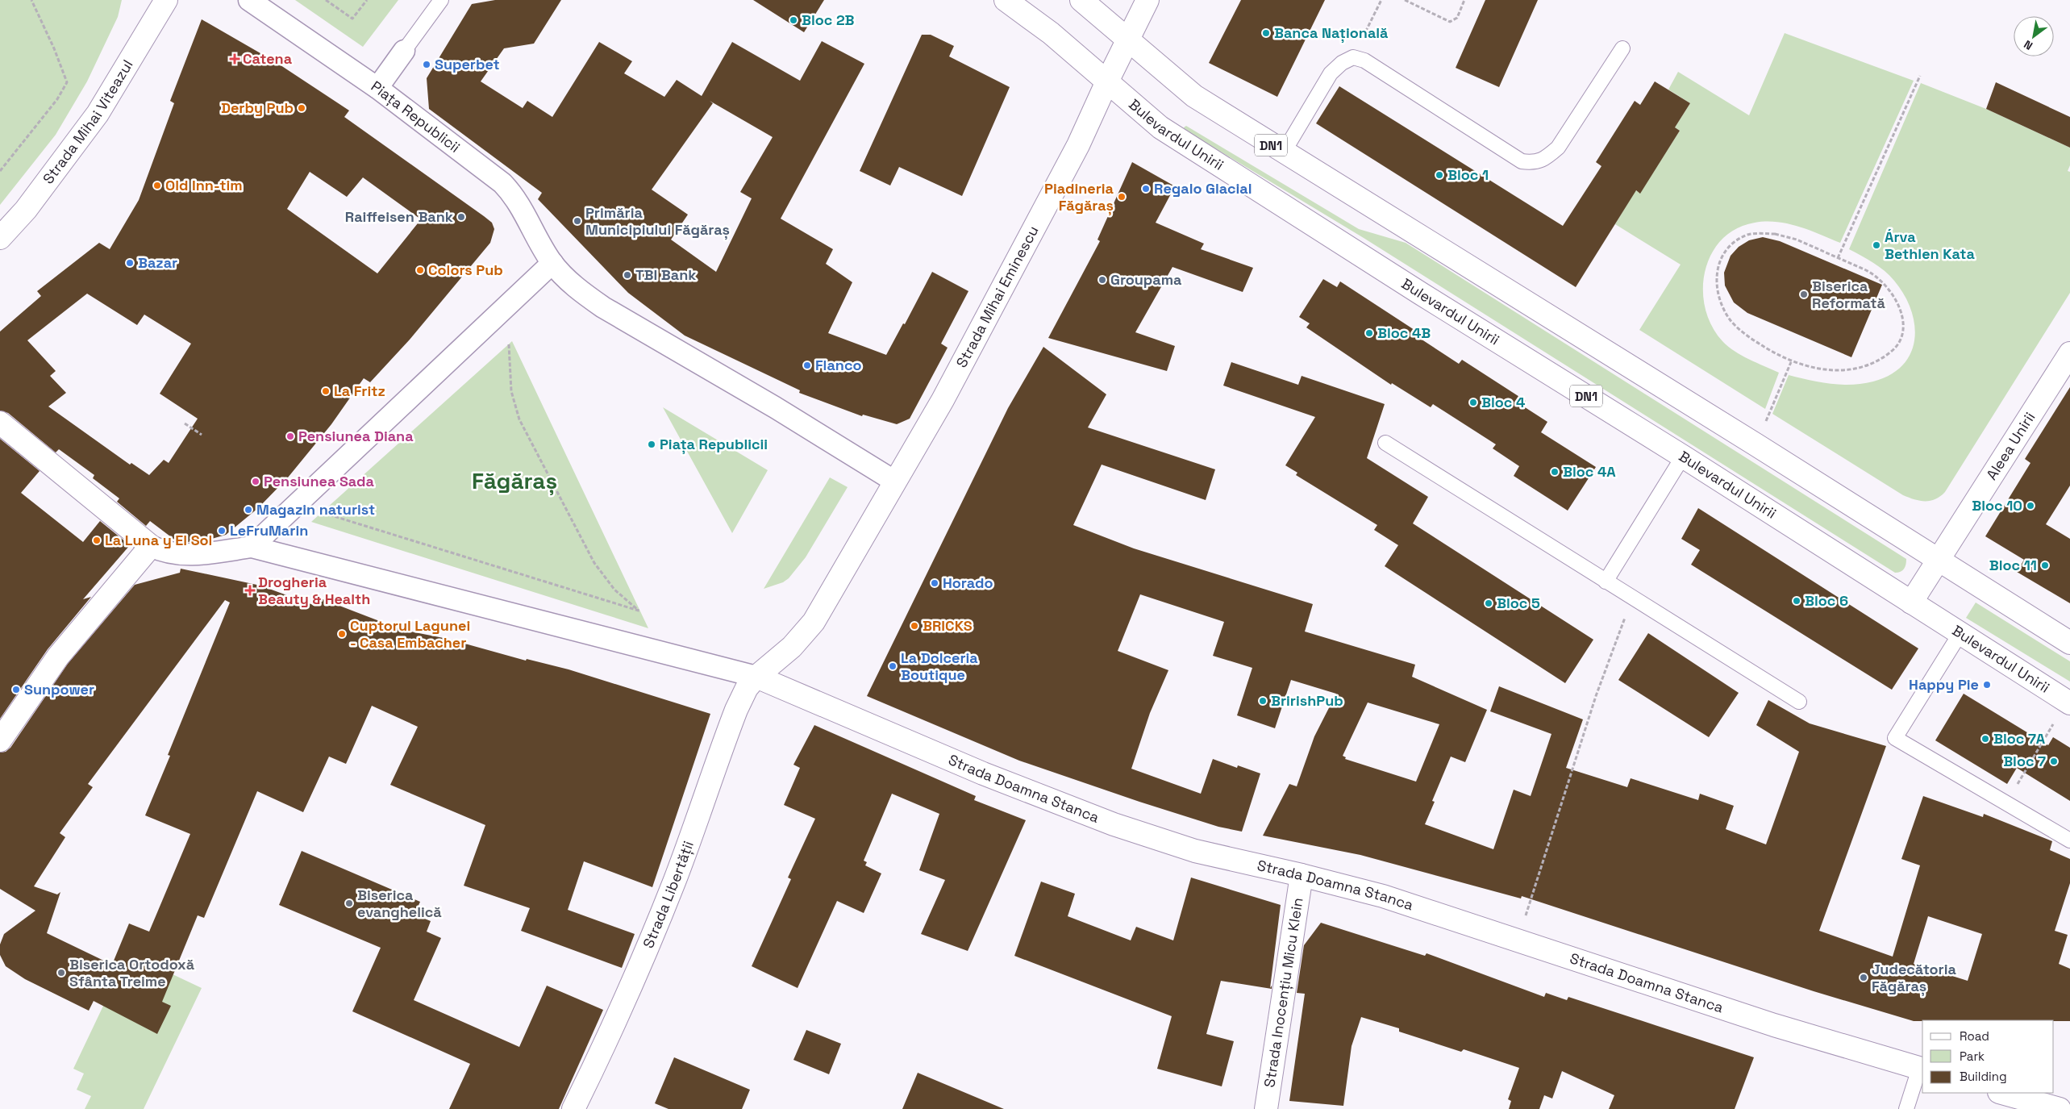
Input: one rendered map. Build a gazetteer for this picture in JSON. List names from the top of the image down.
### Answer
{
  "streets": {
    "street": [
      "Piața Republicii",
      "Strada Mihai Viteazul",
      "Bulevardul Unirii",
      "DN1",
      "Strada Mihai Eminescu",
      "Aleea Unirii",
      "Strada Doamna Stanca",
      "Strada Libertății",
      "Strada Inocențiu Micu Klein"
    ]
  },
  "crossings": [
    ["Piața Republicii", "Strada Mihai Eminescu"],
    ["Bulevardul Unirii", "Strada Mihai Eminescu"],
    ["DN1", "Strada Mihai Eminescu"],
    ["DN1", "Aleea Unirii"],
    ["Strada Doamna Stanca", "Strada Libertății"],
    ["Strada Doamna Stanca", "Strada Inocențiu Micu Klein"]
  ],
  "districts": ["Făgăraș"],
  "places": {
    "other": [
      "Bloc 2B",
      "Banca Națională",
      "Superbet",
      "Derby Pub",
      "Bloc 1",
      "Old Inn-tim",
      "Regalo Glacial",
      "Piadineria Făgăraș",
      "Raiffeisen Bank",
      "Primăria Municipiului Făgăraș",
      "Árva Bethlen Kata",
      "Bazar",
      "Colors Pub",
      "TBI Bank",
      "Groupama",
      "Biserica Reformată",
      "Bloc 4B",
      "Flanco",
      "La Fritz",
      "Bloc 4",
      "Pensiunea Diana",
      "Piața Republicii",
      "Bloc 4A",
      "Pensiunea Sada",
      "Bloc 10",
      "Magazin naturist",
      "LeFruMarin",
      "La Luna y El Sol",
      "Bloc 11",
      "Horado",
      "Bloc 6",
      "Bloc 5",
      "BRICKS",
      "Cuptorul Lagunei - Casa Embacher",
      "La Dolceria Boutique",
      "Happy Pie",
      "Sunpower",
      "BririshPub",
      "Bloc 7A",
      "Bloc 7",
      "Biserica evanghelică",
      "Biserica Ortodoxă Sfânta Treime",
      "Judecătoria Făgăraș"
    ],
    "health": ["Catena", "Drogheria Beauty & Health"]
  },
  "legend": ["Road", "Park", "Building"],
  "north": "bottom left"
}
